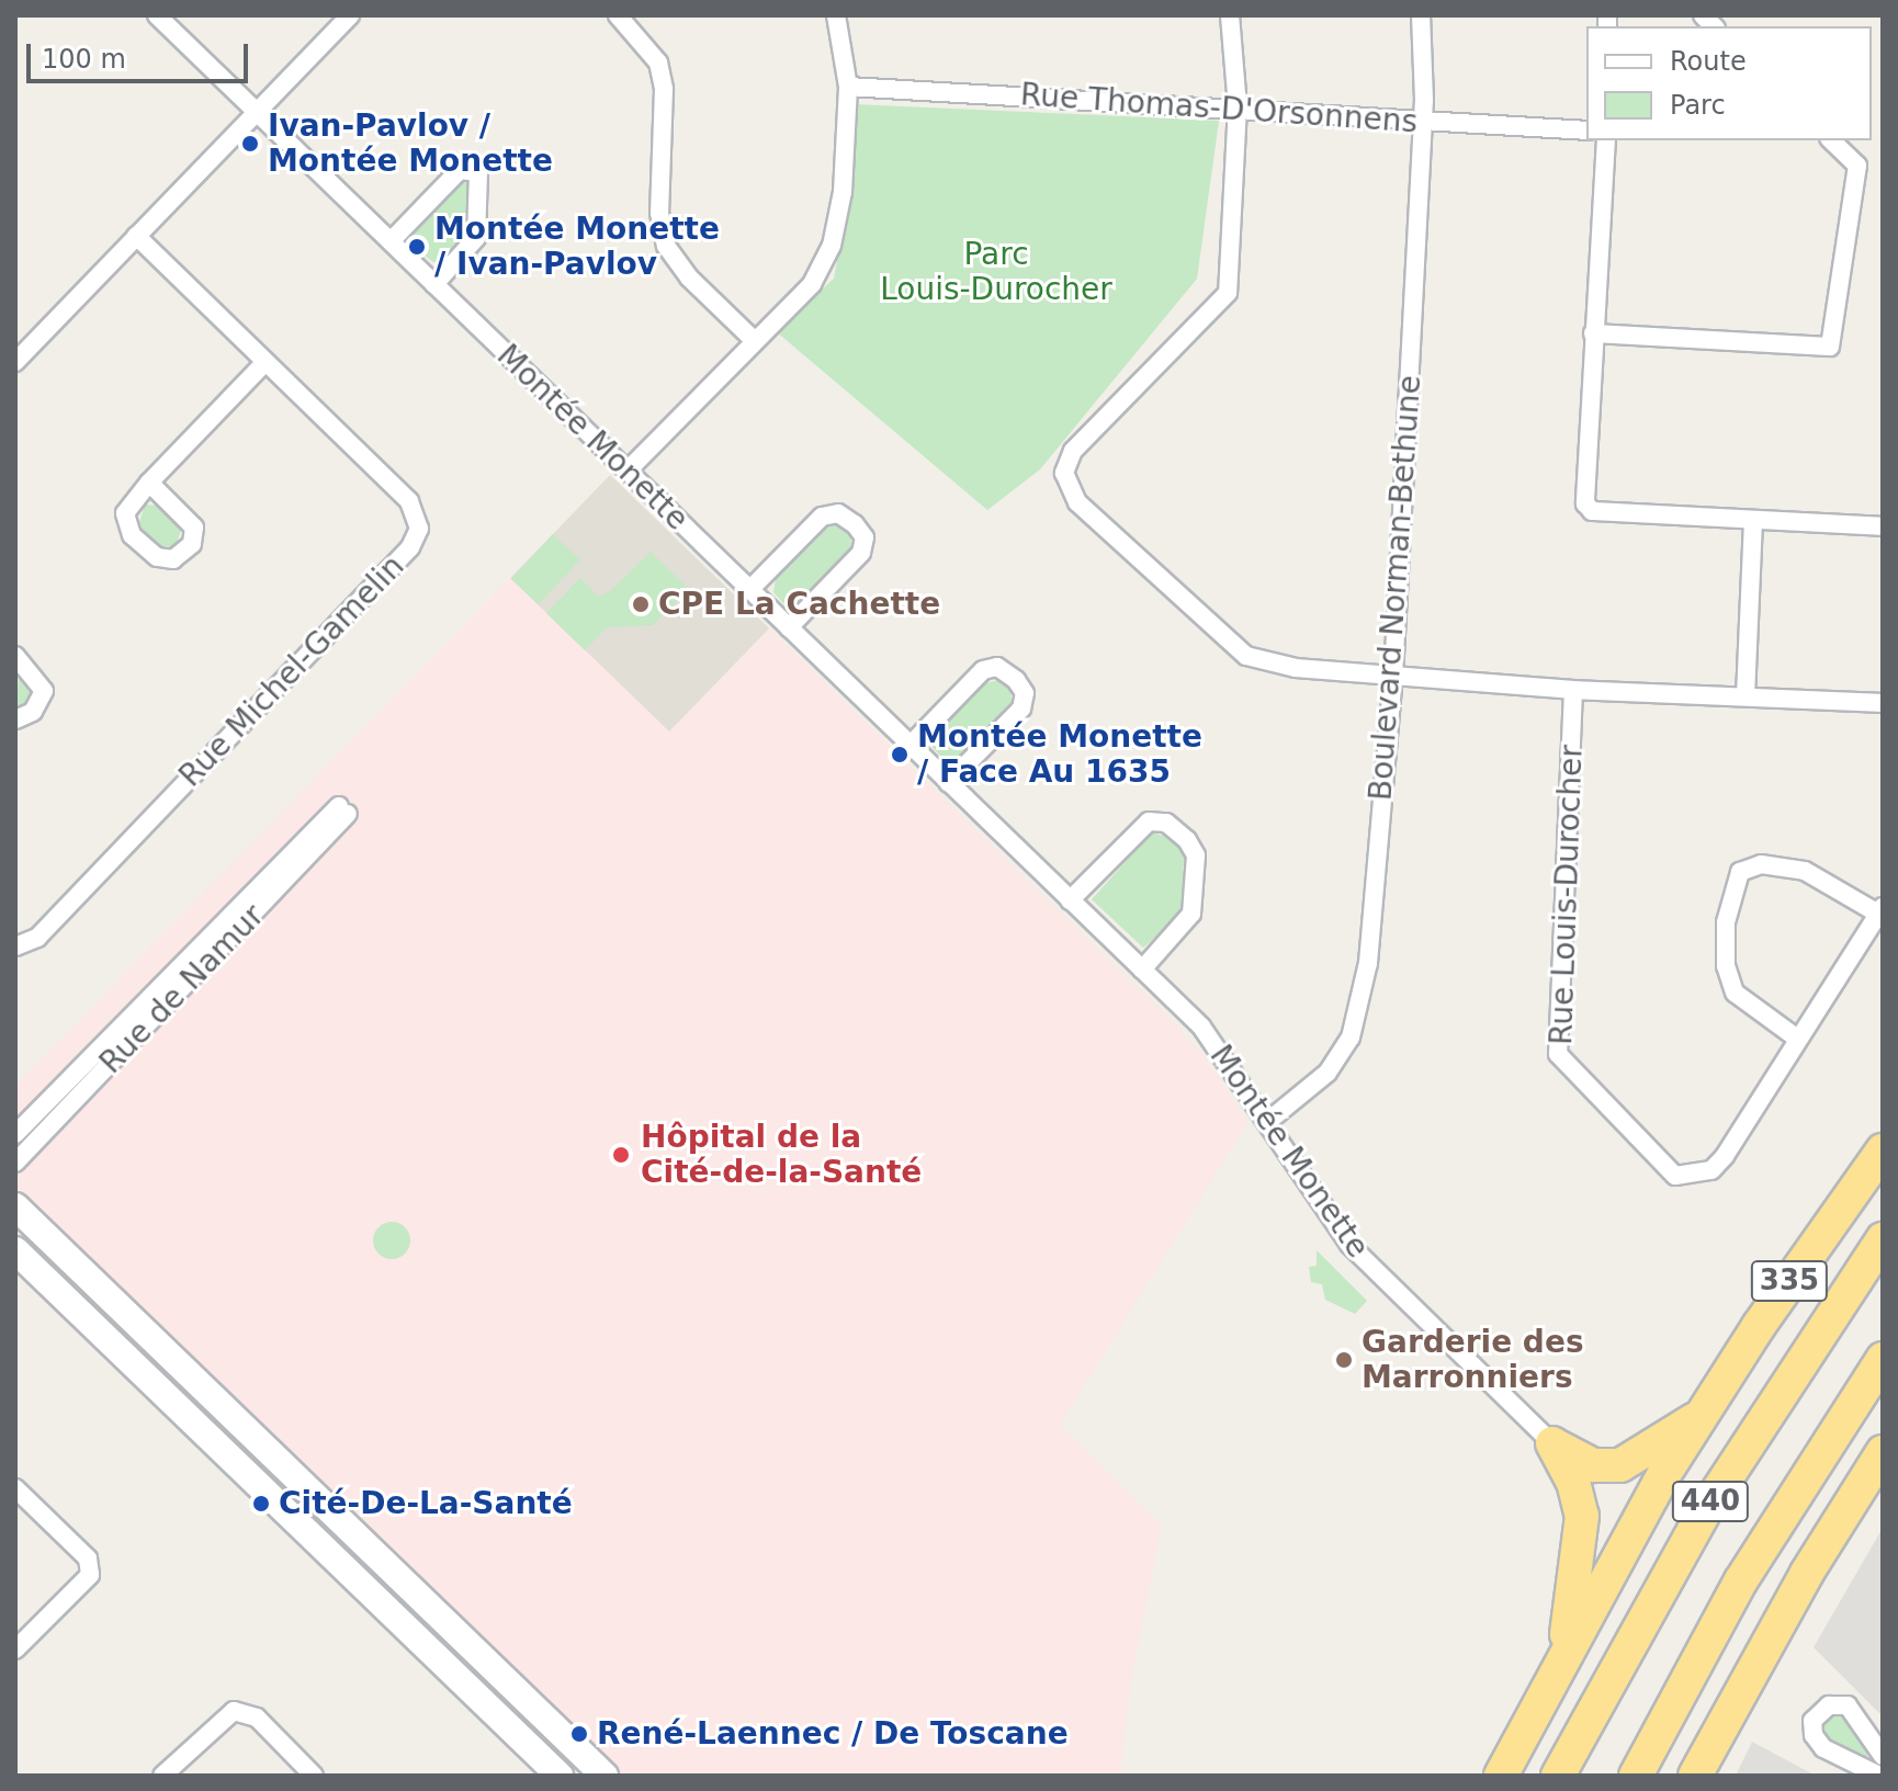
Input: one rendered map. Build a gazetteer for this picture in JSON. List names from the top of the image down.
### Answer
{
  "streets": {
    "highway": ["335", "440"],
    "street": [
      "Rue Thomas-D'Orsonnens",
      "Montée Monette",
      "Boulevard Norman-Bethune",
      "Rue Michel-Gamelin",
      "Rue Louis-Durocher",
      "Rue de Namur"
    ]
  },
  "crossings": [
    ["Rue Thomas-D'Orsonnens", "Boulevard Norman-Bethune"],
    ["Montée Monette", "Boulevard Norman-Bethune"]
  ],
  "parks": ["Parc Louis-Durocher"],
  "places": [
    "Ivan-Pavlov / Montée Monette",
    "Montée Monette / Ivan-Pavlov",
    "CPE La Cachette",
    "Montée Monette / Face Au 1635",
    "Hôpital de la Cité-de-la-Santé",
    "Garderie des Marronniers",
    "Cité-De-La-Santé",
    "René-Laennec / De Toscane"
  ],
  "legend": ["Route", "Parc"],
  "scale_bar": "100 m"
}
